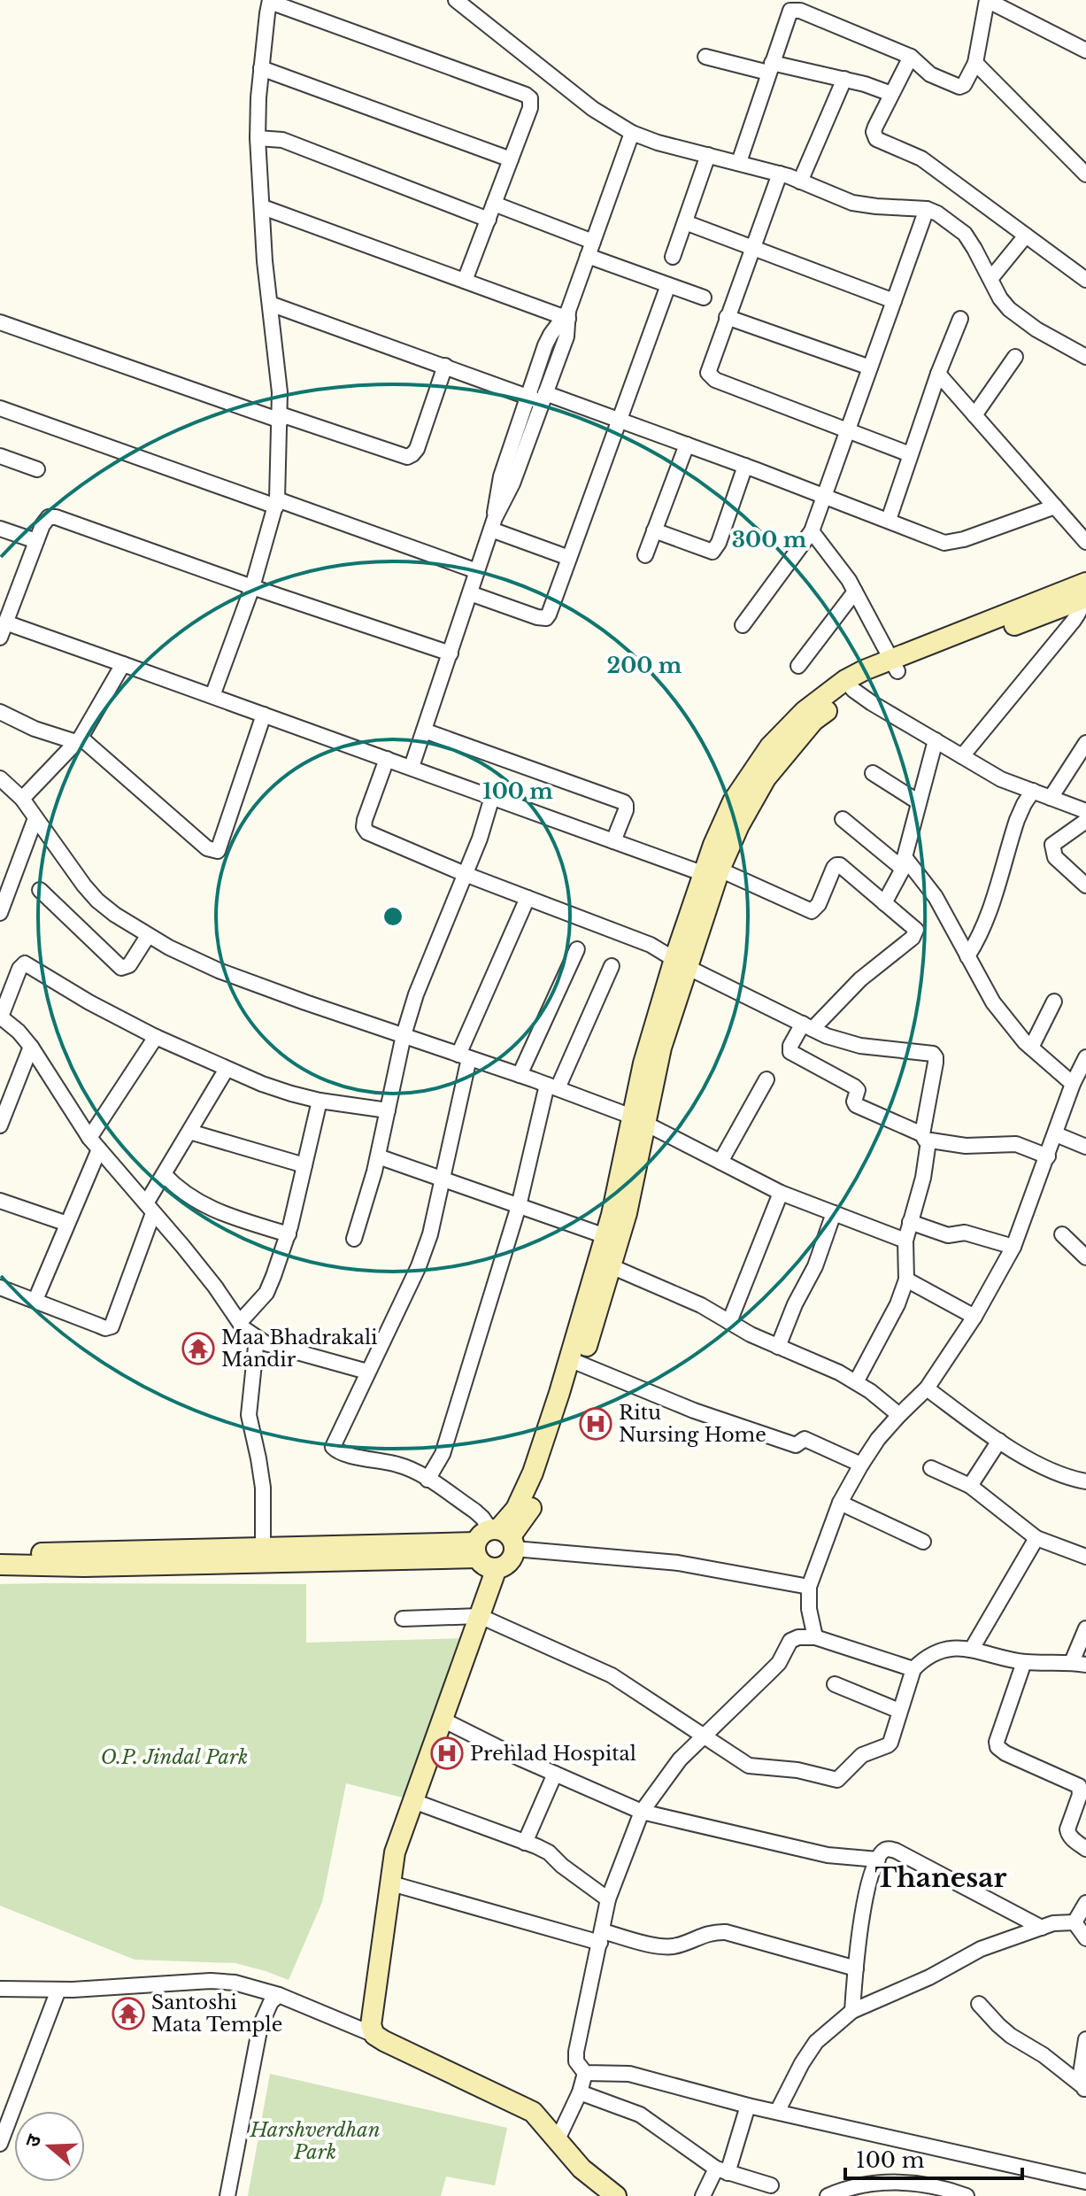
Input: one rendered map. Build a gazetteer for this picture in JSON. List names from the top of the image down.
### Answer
{
  "districts": ["Thanesar"],
  "parks": ["O.P. Jindal Park", "Harshverdhan Park"],
  "places": {
    "temple": ["Maa Bhadrakali Mandir", "Santoshi Mata Temple"],
    "hospital": ["Ritu Nursing Home", "Prehlad Hospital"]
  },
  "scale_bar": "100 m",
  "north": "left",
  "rings": ["300 m", "200 m", "100 m"]
}
